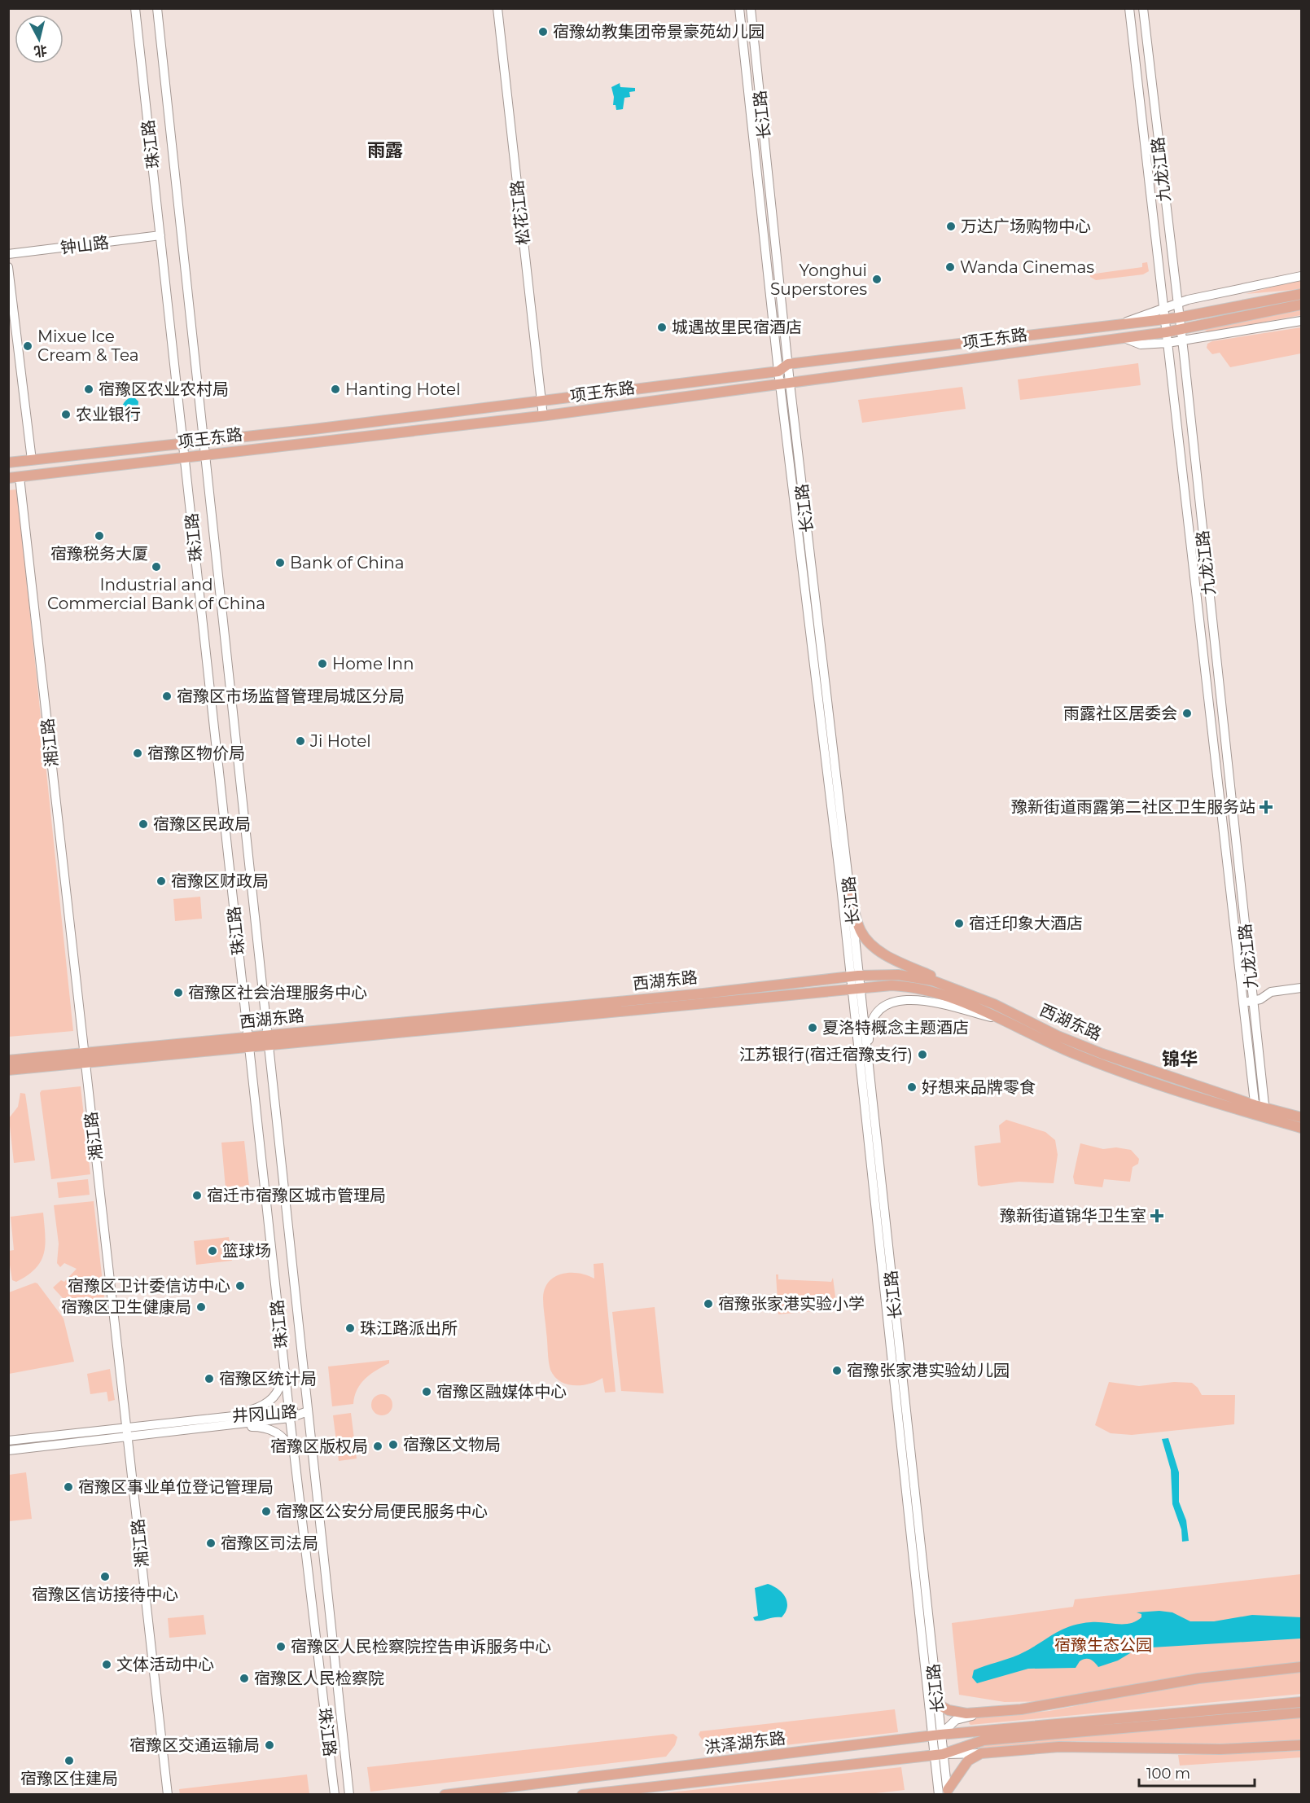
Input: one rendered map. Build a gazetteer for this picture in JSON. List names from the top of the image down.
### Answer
{
  "streets": {
    "main road": ["项王东路", "西湖东路", "洪泽湖东路"],
    "street": [
      "长江路",
      "珠江路",
      "九龙江路",
      "松花江路",
      "钟山路",
      "湘江路",
      "井冈山路"
    ]
  },
  "crossings": [
    ["长江路", "项王东路"],
    ["长江路", "西湖东路"],
    ["长江路", "洪泽湖东路"],
    ["珠江路", "钟山路"],
    ["珠江路", "项王东路"],
    ["珠江路", "西湖东路"],
    ["珠江路", "井冈山路"],
    ["九龙江路", "项王东路"],
    ["九龙江路", "西湖东路"],
    ["松花江路", "项王东路"],
    ["项王东路", "湘江路"],
    ["湘江路", "西湖东路"],
    ["湘江路", "井冈山路"]
  ],
  "districts": ["雨露", "锦华"],
  "parks": ["宿豫生态公园"],
  "places": {
    "other": [
      "宿豫幼教集团帝景豪苑幼儿园",
      "万达广场购物中心",
      "Wanda Cinemas",
      "Yonghui Superstores",
      "城遇故里民宿酒店",
      "Mixue Ice Cream & Tea",
      "宿豫区农业农村局",
      "Hanting Hotel",
      "农业银行",
      "宿豫税务大厦",
      "Bank of China",
      "Industrial and Commercial Bank of China",
      "Home Inn",
      "宿豫区市场监督管理局城区分局",
      "雨露社区居委会",
      "Ji Hotel",
      "宿豫区物价局",
      "宿豫区民政局",
      "宿豫区财政局",
      "宿迁印象大酒店",
      "宿豫区社会治理服务中心",
      "夏洛特概念主题酒店",
      "江苏银行(宿迁宿豫支行)",
      "好想来品牌零食",
      "宿迁市宿豫区城市管理局",
      "篮球场",
      "宿豫区卫计委信访中心",
      "宿豫张家港实验小学",
      "宿豫区卫生健康局",
      "珠江路派出所",
      "宿豫张家港实验幼儿园",
      "宿豫区统计局",
      "宿豫区融媒体中心",
      "宿豫区文物局",
      "宿豫区版权局",
      "宿豫区事业单位登记管理局",
      "宿豫区公安分局便民服务中心",
      "宿豫区司法局",
      "宿豫区信访接待中心",
      "宿豫区人民检察院控告申诉服务中心",
      "文体活动中心",
      "宿豫区人民检察院",
      "宿豫区交通运输局",
      "宿豫区住建局"
    ],
    "health": ["豫新街道雨露第二社区卫生服务站", "豫新街道锦华卫生室"]
  },
  "scale_bar": "100 m",
  "north": "bottom"
}
